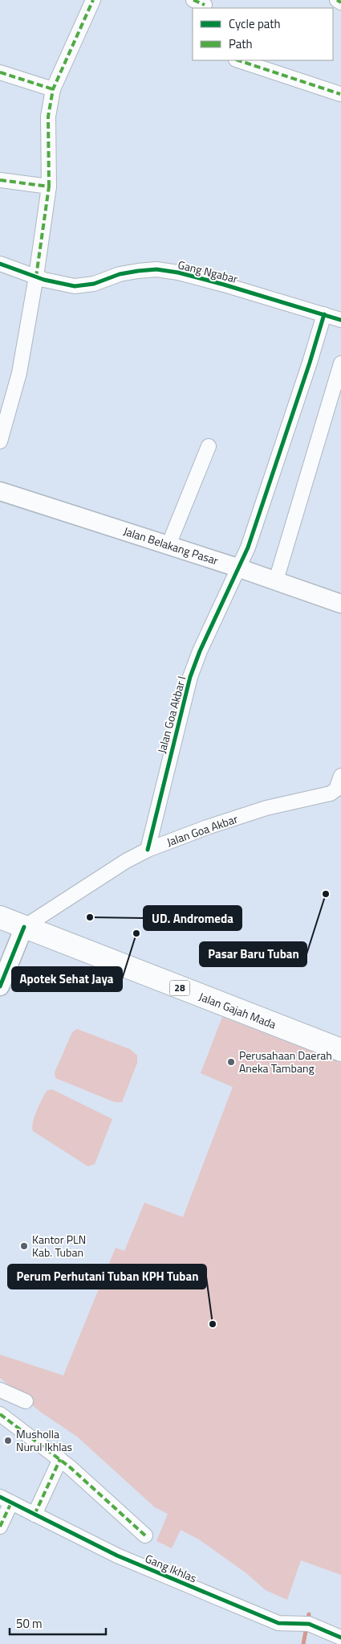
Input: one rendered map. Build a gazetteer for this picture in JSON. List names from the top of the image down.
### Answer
{
  "streets": {
    "highway": ["28", "Jalan Gajah Mada"],
    "street": [
      "Gang Ngabar",
      "Jalan Belakang Pasar",
      "Jalan Goa Akbar I",
      "Jalan Goa Akbar",
      "Gang Ikhlas"
    ]
  },
  "crossings": [
    ["Gang Ngabar", "Jalan Goa Akbar I"],
    ["Jalan Belakang Pasar", "Jalan Goa Akbar I"],
    ["Jalan Goa Akbar I", "Jalan Goa Akbar"],
    ["Jalan Goa Akbar", "Jalan Gajah Mada"]
  ],
  "places": [
    "Pasar Baru Tuban",
    "UD. Andromeda",
    "Apotek Sehat Jaya",
    "Perusahaan Daerah Aneka Tambang",
    "Kantor PLN Kab. Tuban",
    "Perum Perhutani Tuban KPH Tuban",
    "Musholla Nurul Ikhlas"
  ],
  "legend": ["Cycle path", "Path"],
  "scale_bar": "50 m"
}
